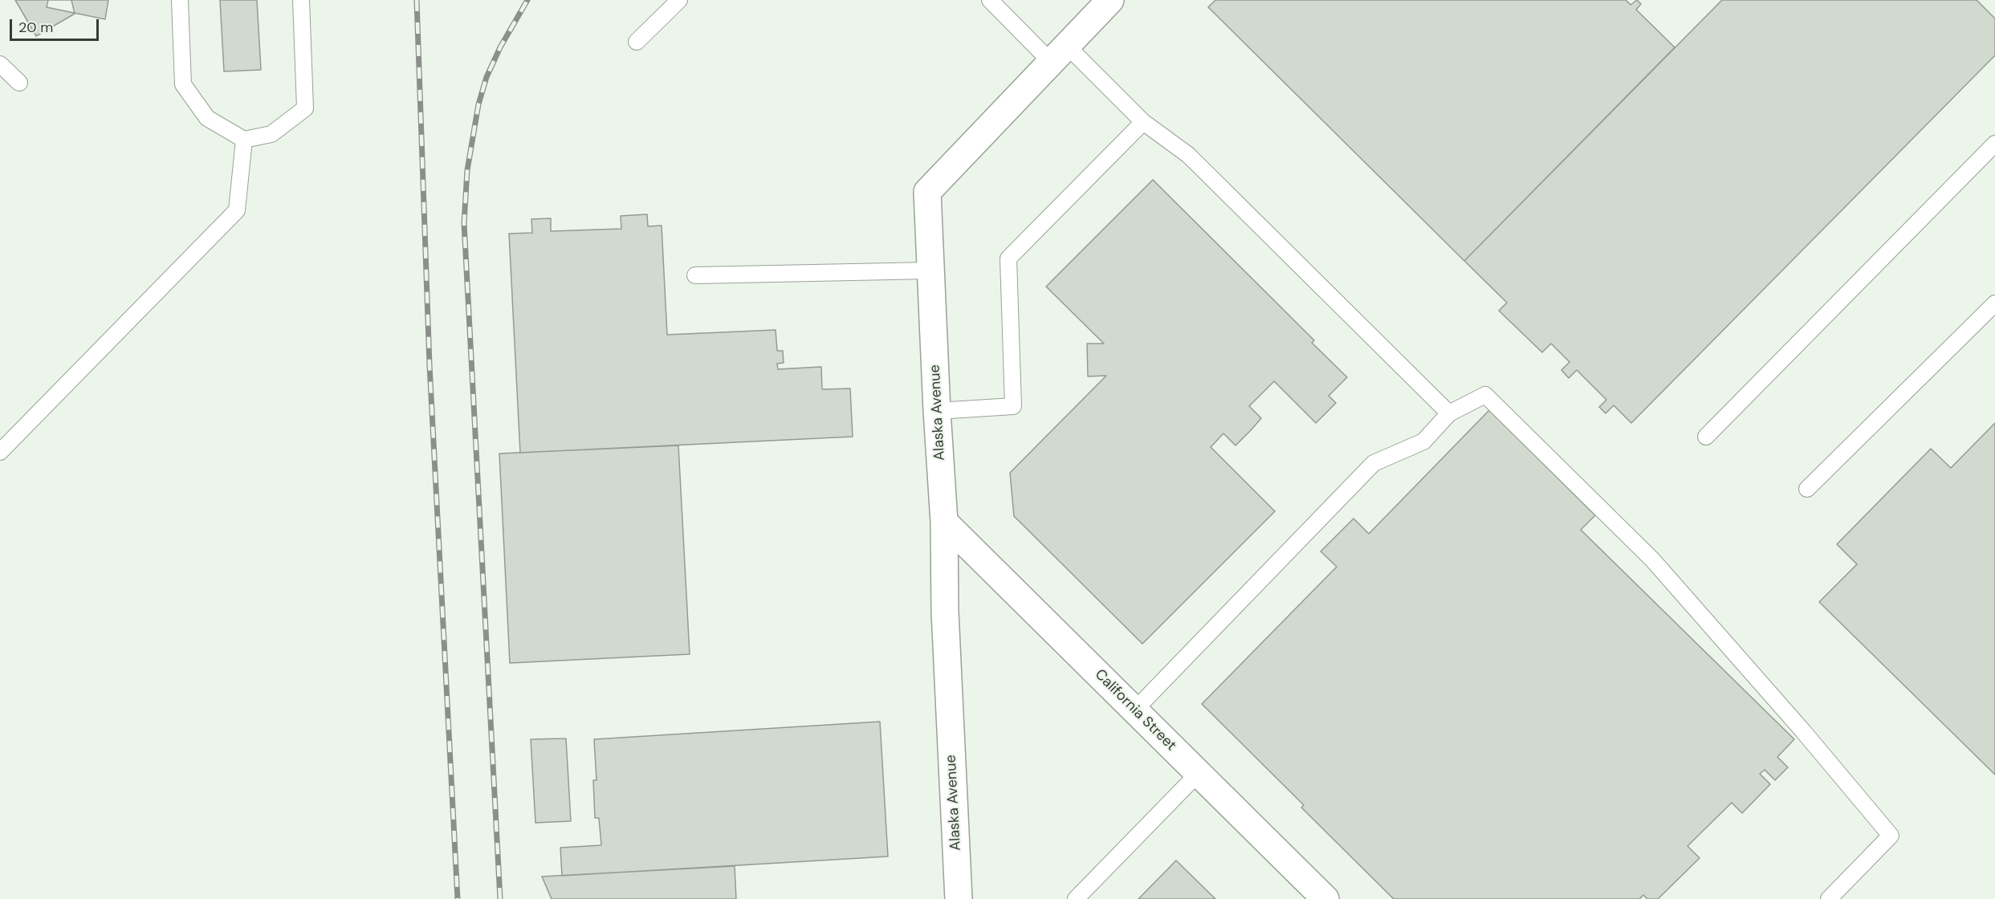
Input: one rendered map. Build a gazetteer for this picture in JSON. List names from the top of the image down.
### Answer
{
  "streets": {
    "street": ["Alaska Avenue", "California Street"]
  },
  "crossings": [
    ["Alaska Avenue", "California Street"]
  ],
  "scale_bar": "20 m"
}
